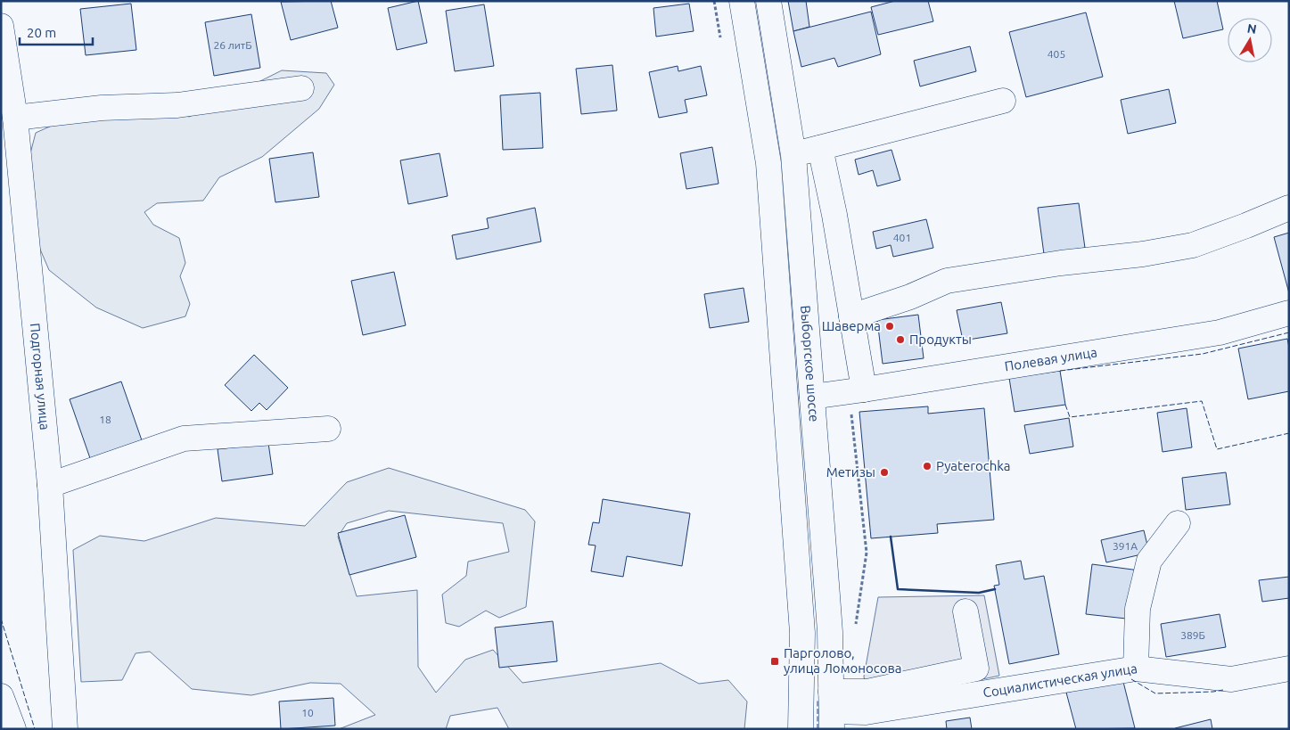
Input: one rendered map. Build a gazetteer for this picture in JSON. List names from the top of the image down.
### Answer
{
  "streets": {
    "street": [
      "Полевая улица",
      "Выборгское шоссе",
      "Подгорная улица",
      "Социалистическая улица"
    ]
  },
  "crossings": [
    ["Полевая улица", "Выборгское шоссе"],
    ["Выборгское шоссе", "Социалистическая улица"]
  ],
  "places": {
    "other": [
      "Шаверма",
      "Продукты",
      "Pyaterochka",
      "Метизы"
    ],
    "transit": ["Парголово, улица Ломоносова"]
  },
  "house_numbers": [
    "26 литБ",
    "405",
    "401",
    "18",
    "391А",
    "389Б",
    "10"
  ],
  "scale_bar": "20 m",
  "north": "top"
}
